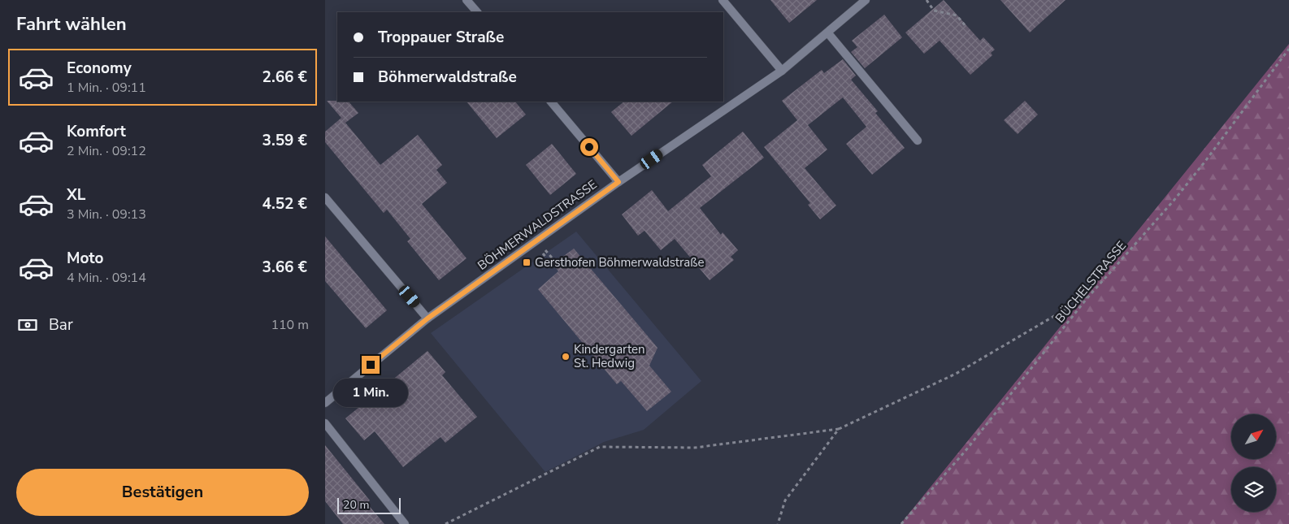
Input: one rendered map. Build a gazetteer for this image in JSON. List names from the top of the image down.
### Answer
{
  "streets": {
    "street": ["BÖHMERWALDSTRASSE"],
    "path": ["BÜCHELSTRASSE"]
  },
  "places": {
    "transit": ["Gersthofen Böhmerwaldstraße"],
    "other": ["Kindergarten St. Hedwig"]
  },
  "scale_bar": "20 m",
  "north": "top right",
  "page": {
    "heading": "Fahrt wählen",
    "banner": ["Troppauer Straße", "Böhmerwaldstraße"],
    "list": [
      {
        "name": "Economy",
        "note": "1 Min. · 09:11",
        "value": "2.66 €"
      },
      {
        "name": "Komfort",
        "note": "2 Min. · 09:12",
        "value": "3.59 €"
      },
      {
        "name": "XL",
        "note": "3 Min. · 09:13",
        "value": "4.52 €"
      },
      {
        "name": "Moto",
        "note": "4 Min. · 09:14",
        "value": "3.66 €"
      }
    ],
    "pay": ["Bar", "110 m"],
    "bubble": "1 Min.",
    "buttons": "Bestätigen",
    "scale": "20 m"
  }
}
